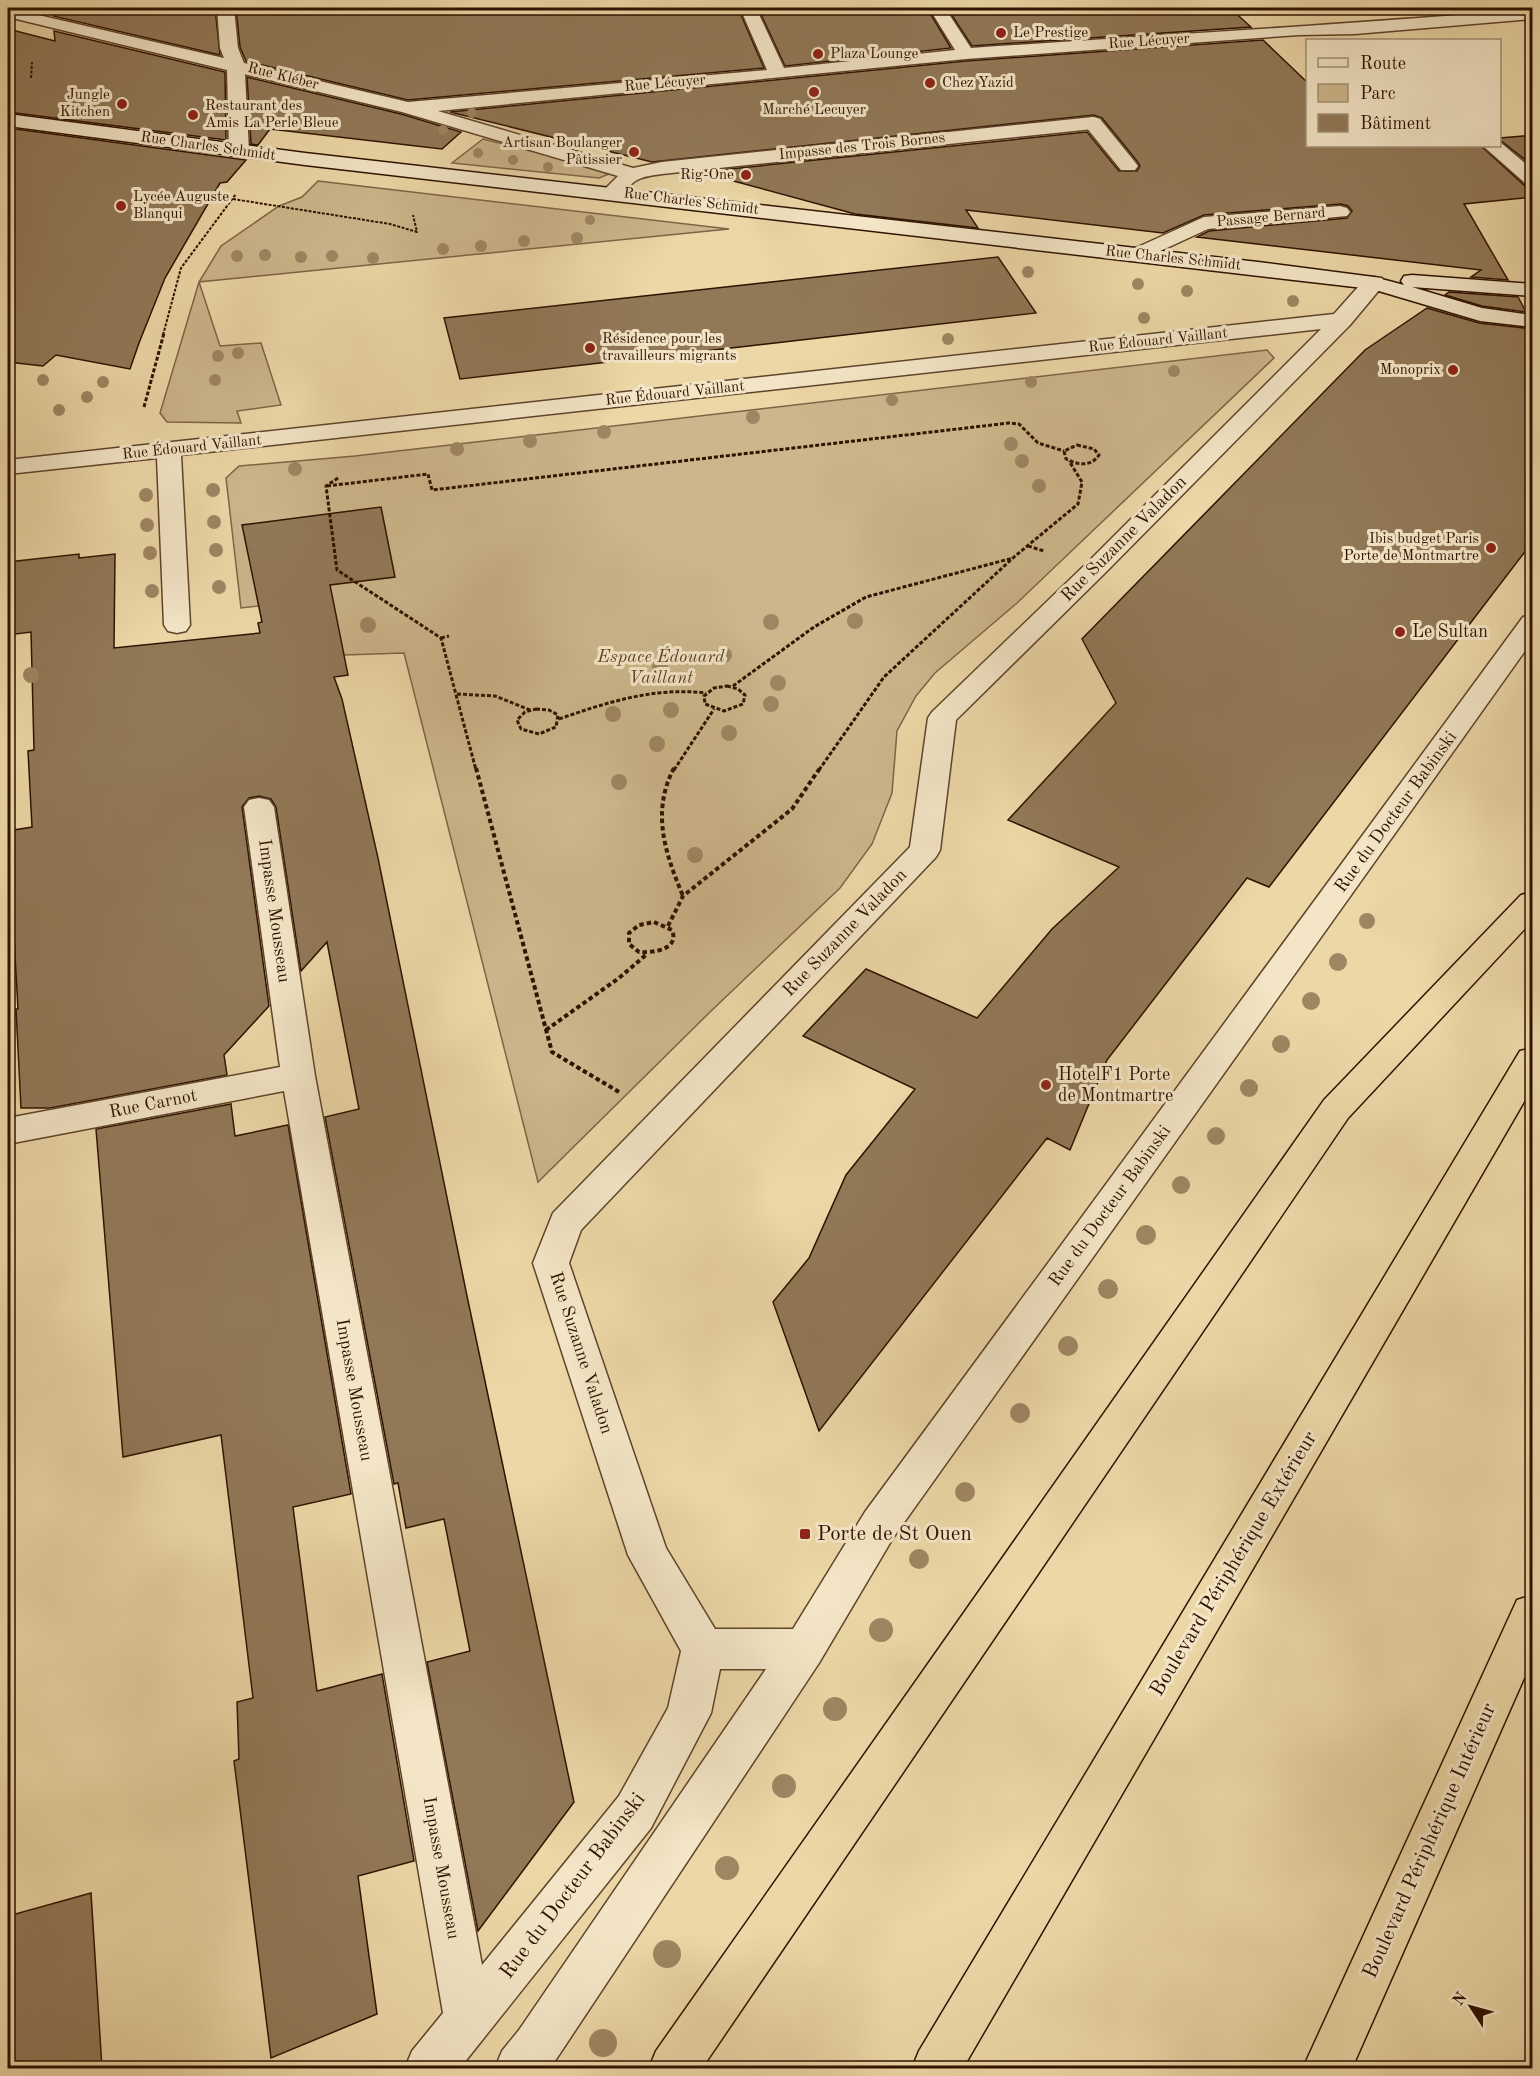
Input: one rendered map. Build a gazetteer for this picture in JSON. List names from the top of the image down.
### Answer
{
  "streets": {
    "highway": ["Boulevard Périphérique Extérieur", "Boulevard Périphérique Intérieur"],
    "street": [
      "Rue Lécuyer",
      "Rue Kléber",
      "Rue Charles Schmidt",
      "Impasse des Trois Bornes",
      "Passage Bernard",
      "Rue Édouard Vaillant",
      "Rue Suzanne Valadon",
      "Rue du Docteur Babinski",
      "Impasse Mousseau",
      "Rue Carnot"
    ]
  },
  "crossings": [
    ["Rue Lécuyer", "Rue Kléber"],
    ["Rue Kléber", "Impasse des Trois Bornes"],
    ["Rue Charles Schmidt", "Passage Bernard"],
    ["Rue Charles Schmidt", "Rue Suzanne Valadon"],
    ["Rue Édouard Vaillant", "Rue Suzanne Valadon"],
    ["Rue Suzanne Valadon", "Rue du Docteur Babinski"],
    ["Rue du Docteur Babinski", "Impasse Mousseau"],
    ["Impasse Mousseau", "Rue Carnot"]
  ],
  "parks": ["Espace Édouard Vaillant"],
  "places": {
    "other": [
      "Le Prestige",
      "Plaza Lounge",
      "Chez Yazid",
      "Marché Lecuyer",
      "Jungle Kitchen",
      "Restaurant des Amis La Perle Bleue",
      "Artisan Boulanger Pâtissier",
      "Rig-One",
      "Lycée Auguste Blanqui",
      "Résidence pour les travailleurs migrants",
      "Monoprix",
      "Ibis budget Paris Porte de Montmartre",
      "Le Sultan",
      "HotelF1 Porte de Montmartre"
    ],
    "transit": ["Porte de St Ouen"]
  },
  "legend": ["Route", "Parc", "Bâtiment"],
  "north": "top left"
}
